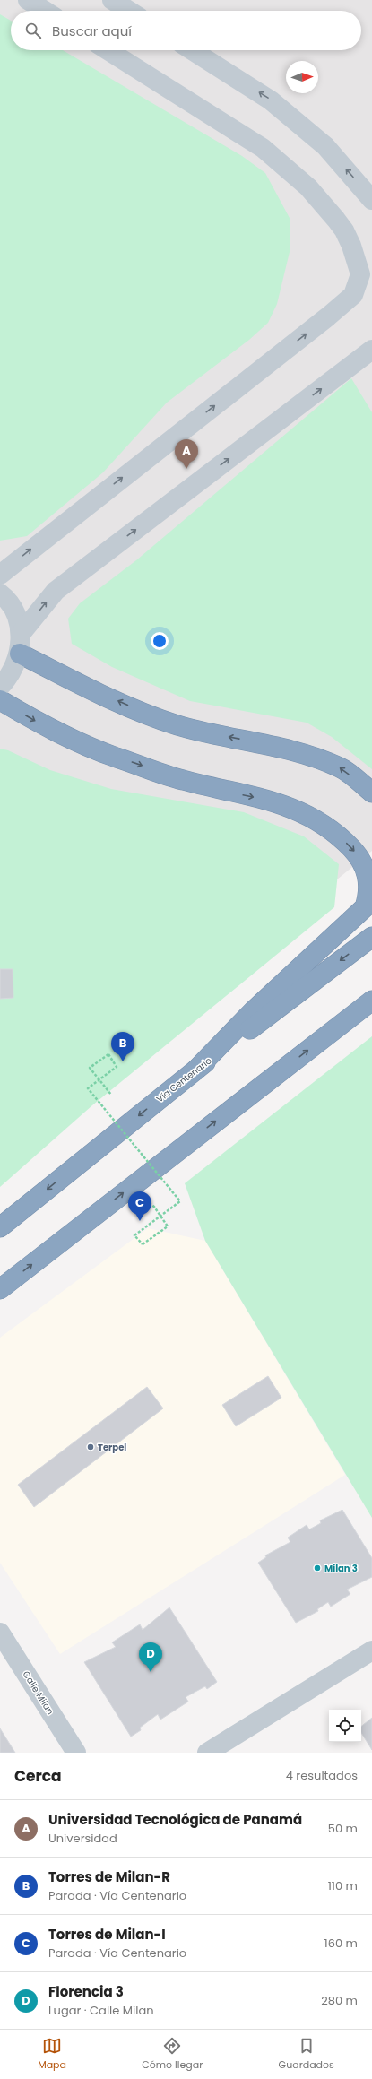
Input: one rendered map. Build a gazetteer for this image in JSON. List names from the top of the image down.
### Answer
{
  "streets": {
    "highway": ["Vía Centenario"],
    "street": ["Calle Milan"]
  },
  "places": ["Terpel", "Milan 3"],
  "north": "right",
  "page": {
    "search": "Buscar aquí",
    "pins": [
      "A",
      "B",
      "C",
      "D"
    ],
    "heading": ["Cerca", "4 resultados"],
    "list": [
      {
        "mark": "A",
        "name": "Universidad Tecnológica de Panamá",
        "note": "Universidad",
        "value": "50 m"
      },
      {
        "mark": "B",
        "name": "Torres de Milan-R",
        "note": "Parada · Vía Centenario",
        "value": "110 m"
      },
      {
        "mark": "C",
        "name": "Torres de Milan-I",
        "note": "Parada · Vía Centenario",
        "value": "160 m"
      },
      {
        "mark": "D",
        "name": "Florencia 3",
        "note": "Lugar · Calle Milan",
        "value": "280 m"
      }
    ],
    "nav": ["Mapa", "Cómo llegar", "Guardados"]
  }
}
